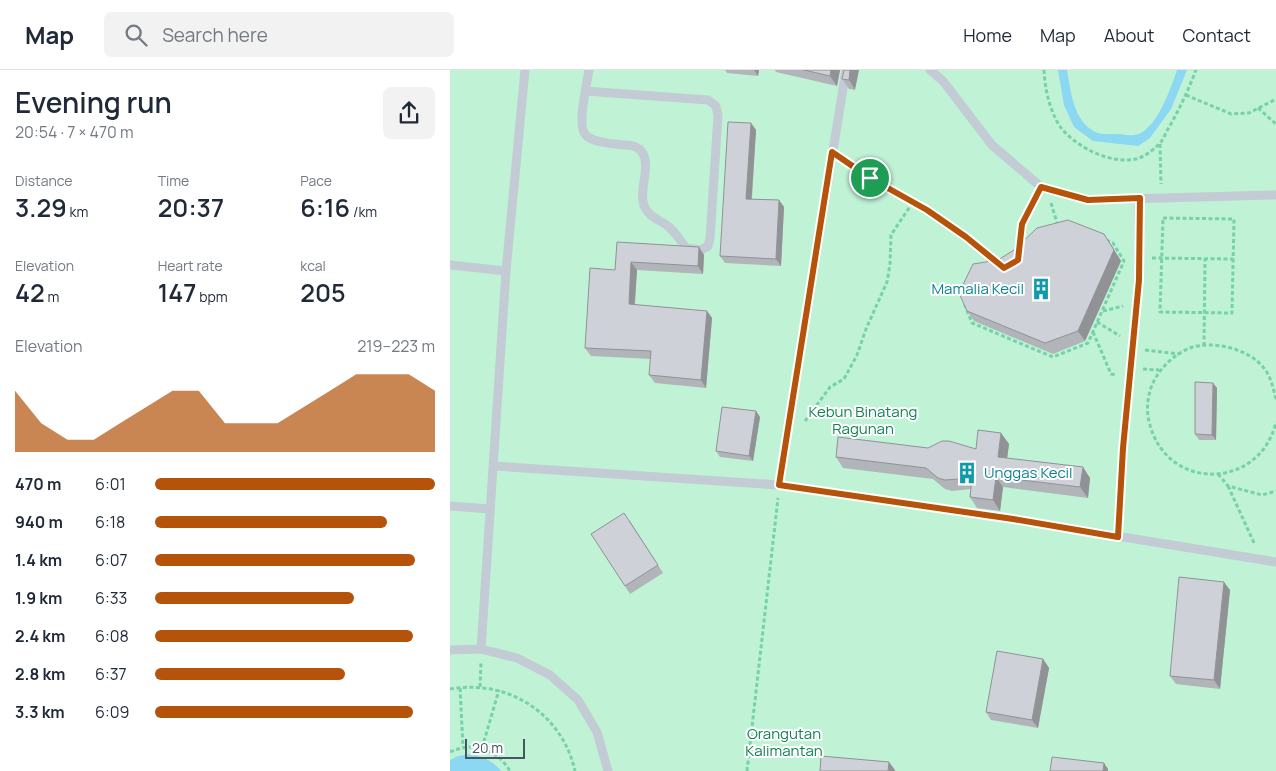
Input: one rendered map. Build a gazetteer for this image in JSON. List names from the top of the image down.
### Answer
{
  "parks": ["Kebun Binatang Ragunan", "Orangutan Kalimantan"],
  "places": {
    "building": ["Mamalia Kecil", "Unggas Kecil"]
  },
  "scale_bar": "20 m",
  "page": {
    "header": "Map",
    "search": "Search here",
    "nav": [
      "Home",
      "Map",
      "About",
      "Contact"
    ],
    "heading": ["Evening run", "20:54 · 7 × 470 m"],
    "stats": [
      ["Distance", "3.29 km"],
      ["Time", "20:37"],
      ["Pace", "6:16 /km"],
      ["Elevation", "42 m"],
      ["Heart rate", "147 bpm"],
      ["kcal", "205"]
    ],
    "chart": ["Elevation", "219–223 m"],
    "list": [
      {
        "name": "470 m",
        "note": "6:01"
      },
      {
        "name": "940 m",
        "note": "6:18"
      },
      {
        "name": "1.4 km",
        "note": "6:07"
      },
      {
        "name": "1.9 km",
        "note": "6:33"
      },
      {
        "name": "2.4 km",
        "note": "6:08"
      },
      {
        "name": "2.8 km",
        "note": "6:37"
      },
      {
        "name": "3.3 km",
        "note": "6:09"
      }
    ],
    "scale": "20 m"
  }
}
